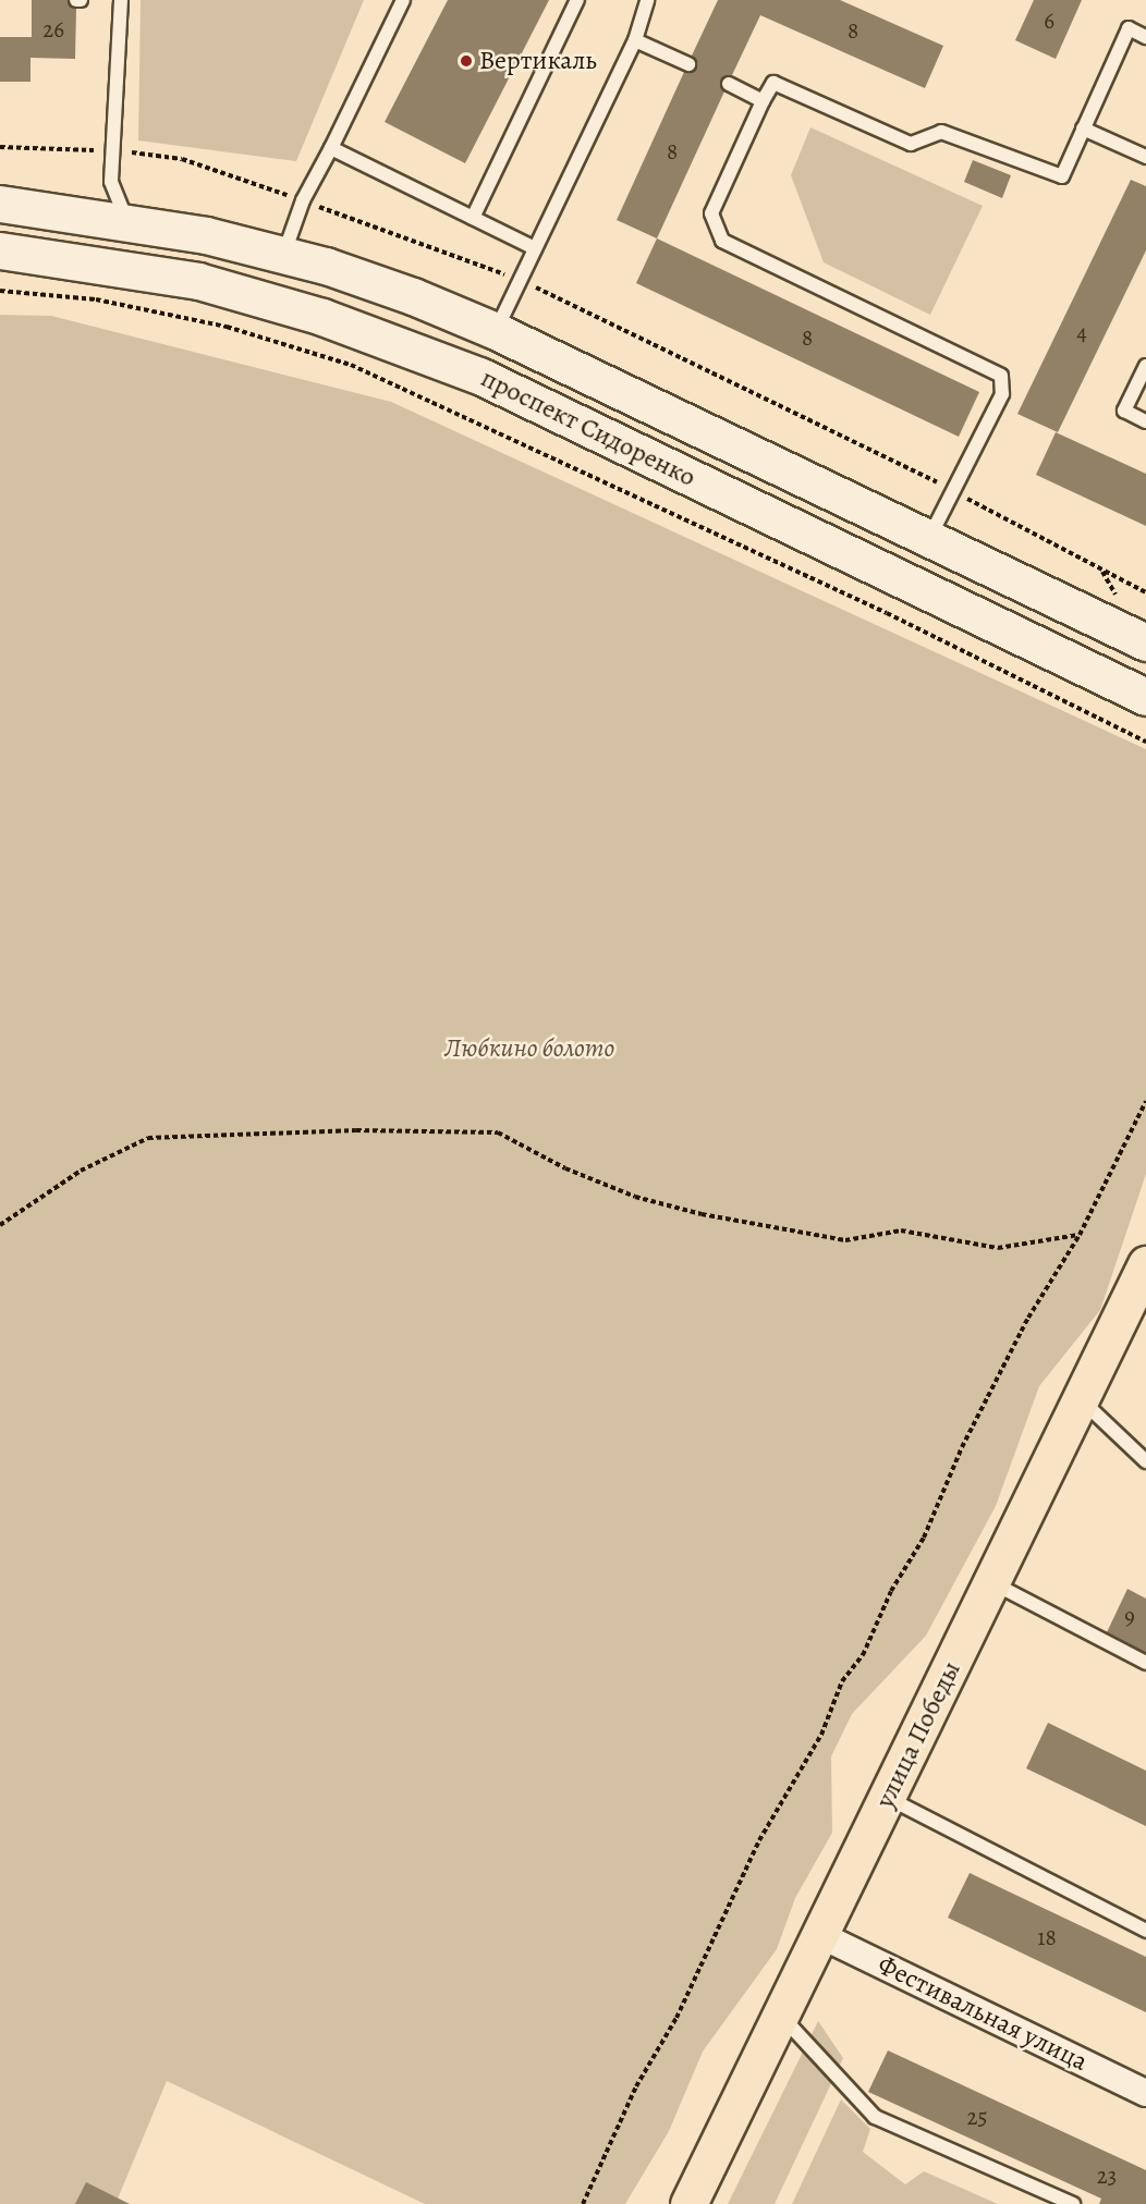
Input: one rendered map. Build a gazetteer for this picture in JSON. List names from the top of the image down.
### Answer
{
  "streets": {
    "main road": ["проспект Сидоренко", "улица Победы"],
    "street": ["Фестивальная улица"]
  },
  "crossings": [
    ["улица Победы", "Фестивальная улица"]
  ],
  "parks": ["Любкино болото"],
  "places": ["Вертикаль"],
  "house_numbers": [
    "6",
    "26",
    "8",
    "8",
    "4",
    "8",
    "9",
    "18",
    "25",
    "23"
  ]
}
